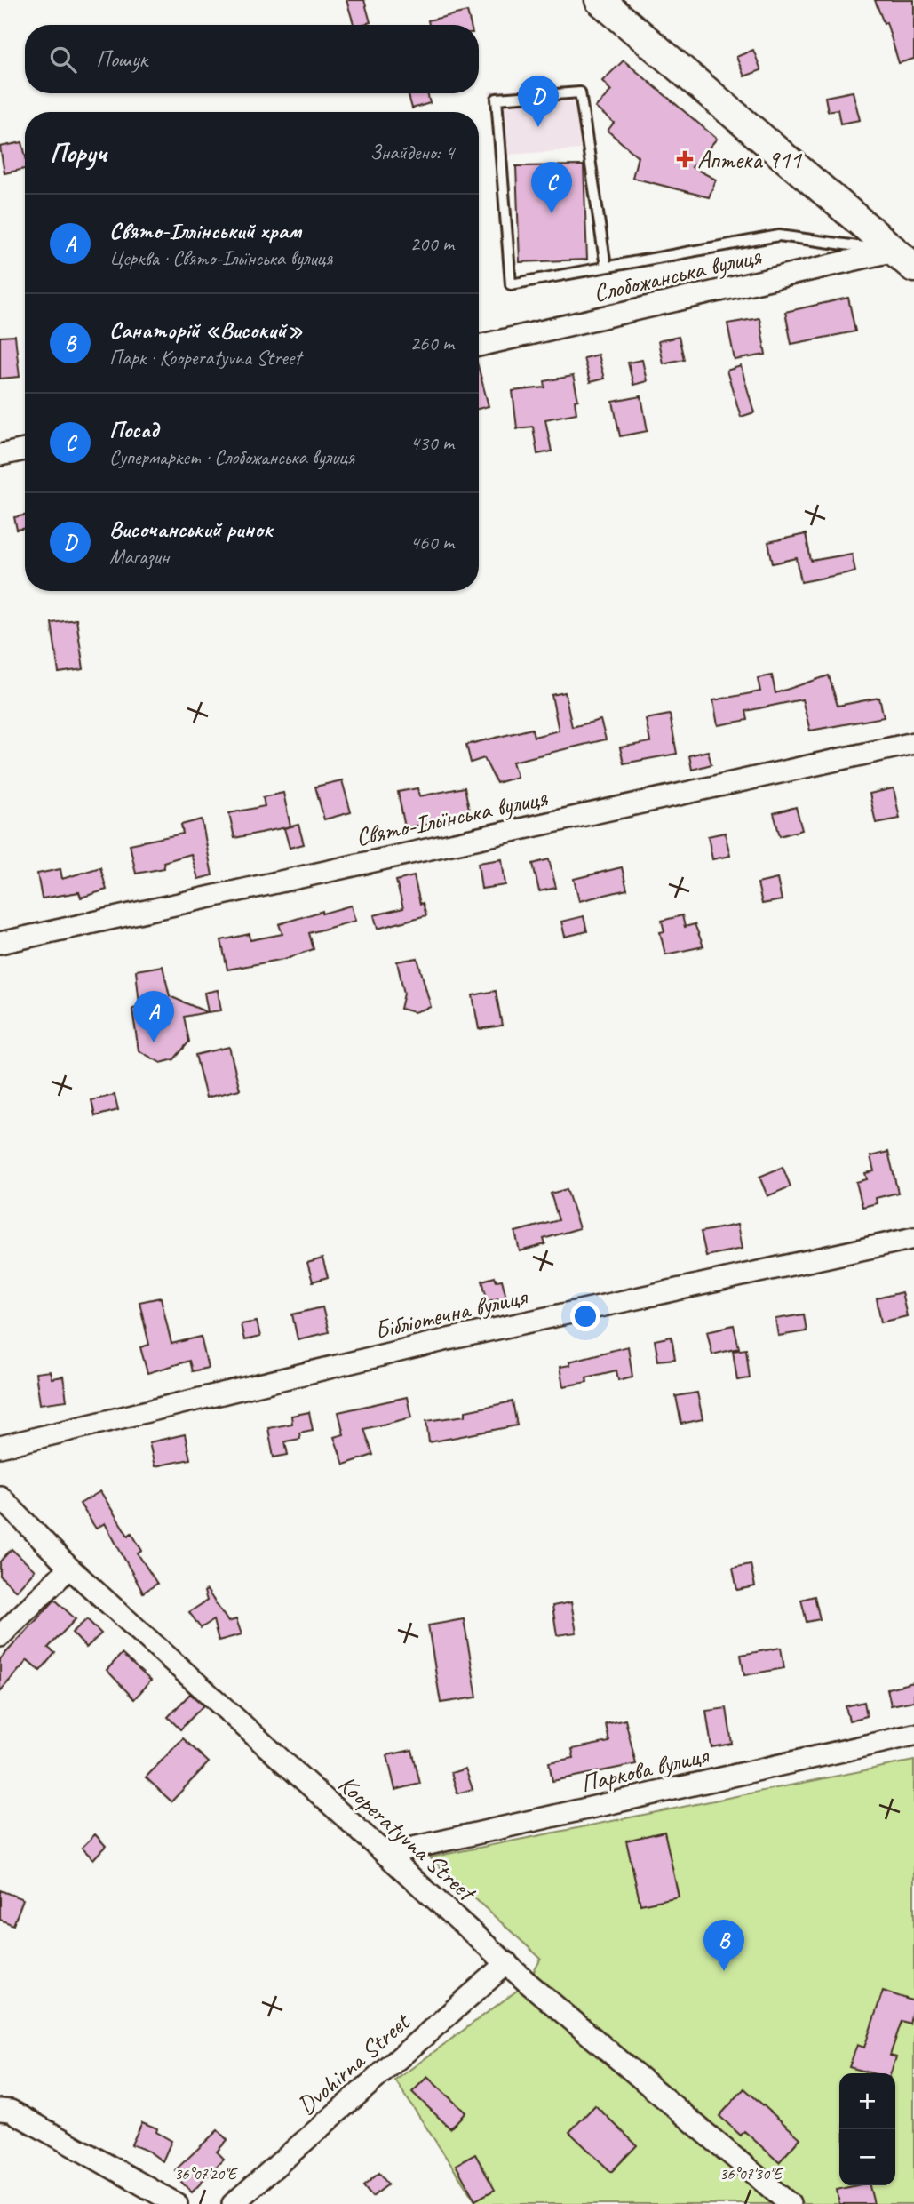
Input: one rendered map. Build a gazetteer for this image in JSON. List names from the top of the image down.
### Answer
{
  "streets": {
    "street": [
      "Слобожанська вулиця",
      "Свято-Ільїнська вулиця",
      "Бібліотечна вулиця",
      "Паркова вулиця",
      "Kooperatyvna Street",
      "Dvohirna Street"
    ]
  },
  "crossings": [
    ["Паркова вулиця", "Kooperatyvna Street"],
    ["Kooperatyvna Street", "Dvohirna Street"]
  ],
  "places": {
    "health": ["Аптека 911"]
  },
  "page": {
    "search": "Пошук",
    "pins": [
      "D",
      "C",
      "A",
      "B"
    ],
    "heading": ["Поруч", "Знайдено: 4"],
    "list": [
      {
        "mark": "A",
        "name": "Свято-Іллінський храм",
        "note": "Церква · Свято-Ільїнська вулиця",
        "value": "200 m"
      },
      {
        "mark": "B",
        "name": "Санаторій «Високий»",
        "note": "Парк · Kooperatyvna Street",
        "value": "260 m"
      },
      {
        "mark": "C",
        "name": "Посад",
        "note": "Супермаркет · Слобожанська вулиця",
        "value": "430 m"
      },
      {
        "mark": "D",
        "name": "Височанський ринок",
        "note": "Магазин",
        "value": "460 m"
      }
    ],
    "map_buttons": ["+", "−"]
  },
  "coordinates": ["36°07'20\"E", "36°07'30\"E"]
}
